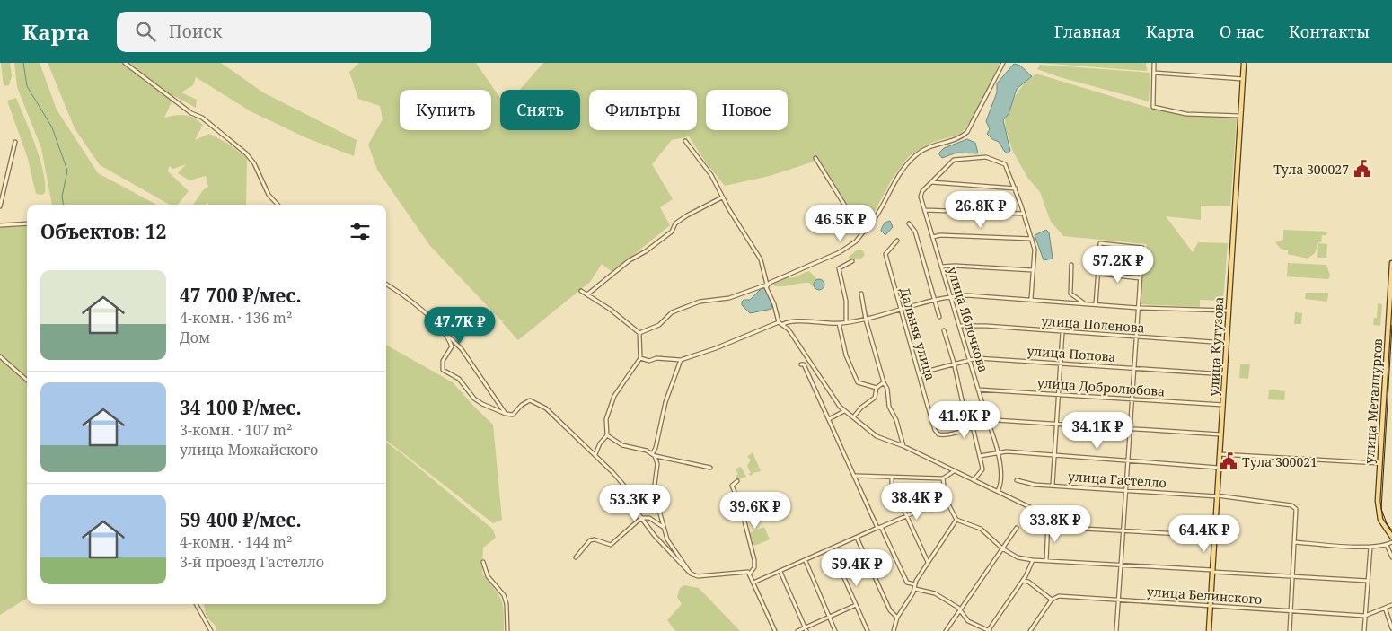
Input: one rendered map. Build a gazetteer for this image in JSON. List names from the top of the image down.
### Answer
{
  "streets": {
    "main road": ["улица Кутузова", "улица Металлургов"],
    "street": [
      "улица Яблочкова",
      "улица Поленова",
      "Дальняя улица",
      "улица Попова",
      "улица Добролюбова",
      "улица Гастелло",
      "улица Белинского"
    ]
  },
  "crossings": [
    ["улица Яблочкова", "улица Поленова"],
    ["улица Яблочкова", "улица Попова"],
    ["улица Яблочкова", "улица Добролюбова"],
    ["улица Поленова", "улица Кутузова"],
    ["Дальняя улица", "улица Попова"],
    ["улица Кутузова", "улица Попова"],
    ["улица Кутузова", "улица Добролюбова"],
    ["улица Кутузова", "улица Гастелло"],
    ["улица Кутузова", "улица Белинского"]
  ],
  "places": {
    "public building": ["Тула 300027", "Тула 300021"]
  },
  "page": {
    "header": "Карта",
    "search": "Поиск",
    "nav": [
      "Главная",
      "Карта",
      "О нас",
      "Контакты"
    ],
    "chip": [
      "Купить",
      "Снять",
      "Фильтры",
      "Новое"
    ],
    "price": [
      "26.8K ₽",
      "46.5K ₽",
      "57.2K ₽",
      "47.7K ₽",
      "41.9K ₽",
      "34.1K ₽",
      "38.4K ₽",
      "53.3K ₽",
      "39.6K ₽",
      "33.8K ₽",
      "64.4K ₽",
      "59.4K ₽"
    ],
    "heading": "Объектов: 12",
    "list": [
      {
        "name": "47 700 ₽/мес.",
        "note": "4-комн. · 136 m² · Дом"
      },
      {
        "name": "34 100 ₽/мес.",
        "note": "3-комн. · 107 m² · улица Можайского"
      },
      {
        "name": "59 400 ₽/мес.",
        "note": "4-комн. · 144 m² · 3-й проезд Гастелло"
      }
    ]
  }
}
